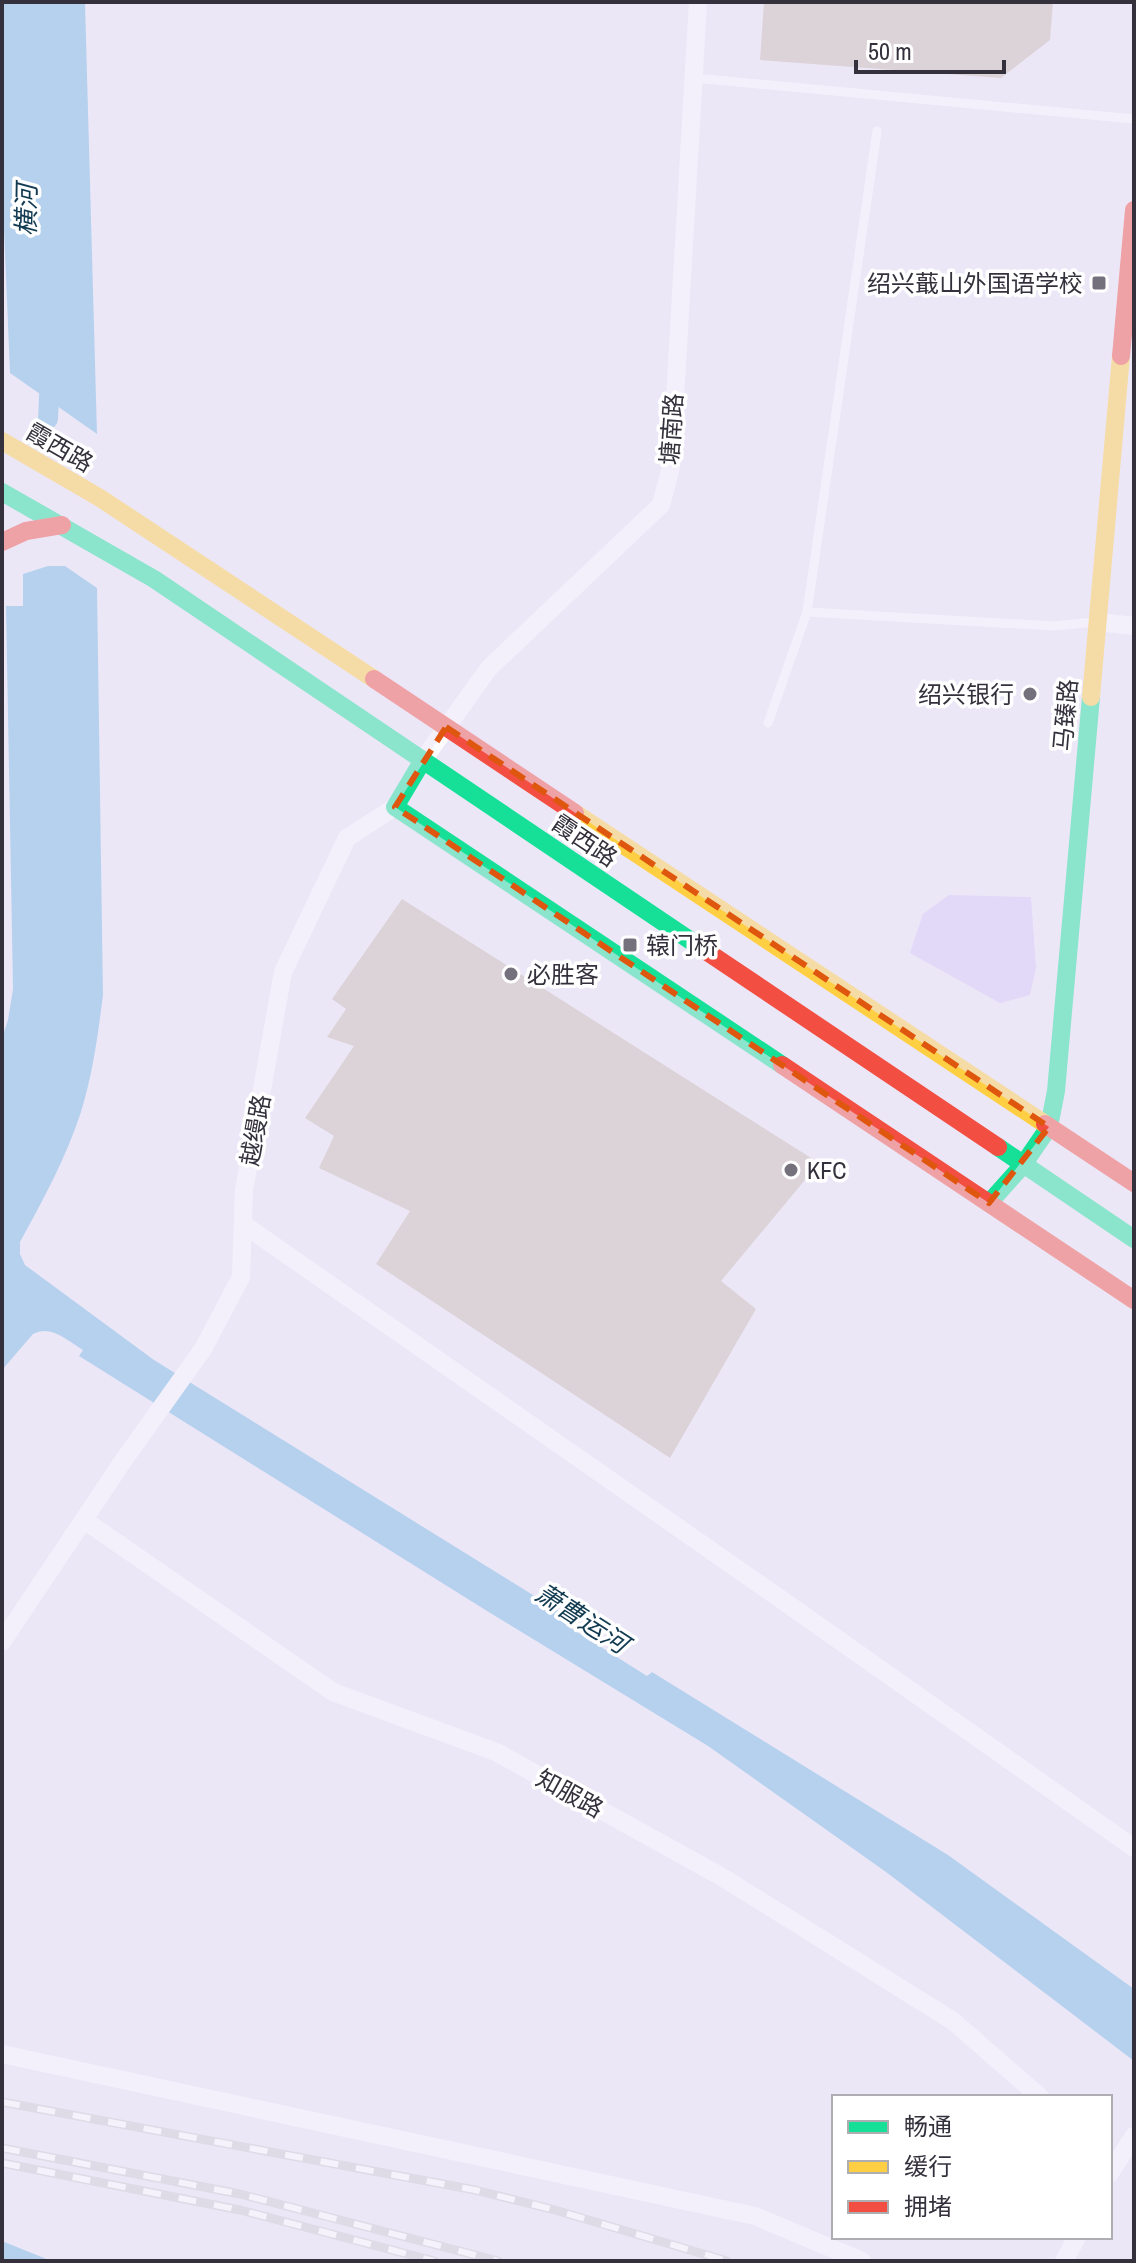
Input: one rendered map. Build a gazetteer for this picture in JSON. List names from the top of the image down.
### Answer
{
  "streets": {
    "main road": ["霞西路", "马臻路"],
    "street": ["塘南路", "越缦路", "知服路"]
  },
  "crossings": [
    ["塘南路", "霞西路"],
    ["霞西路", "马臻路"],
    ["越缦路", "知服路"]
  ],
  "water": ["横河", "萧曹运河"],
  "places": {
    "transit": ["绍兴蕺山外国语学校", "辕门桥"],
    "other": ["绍兴银行", "必胜客", "KFC"]
  },
  "legend": ["畅通", "缓行", "拥堵"],
  "scale_bar": "50 m"
}
